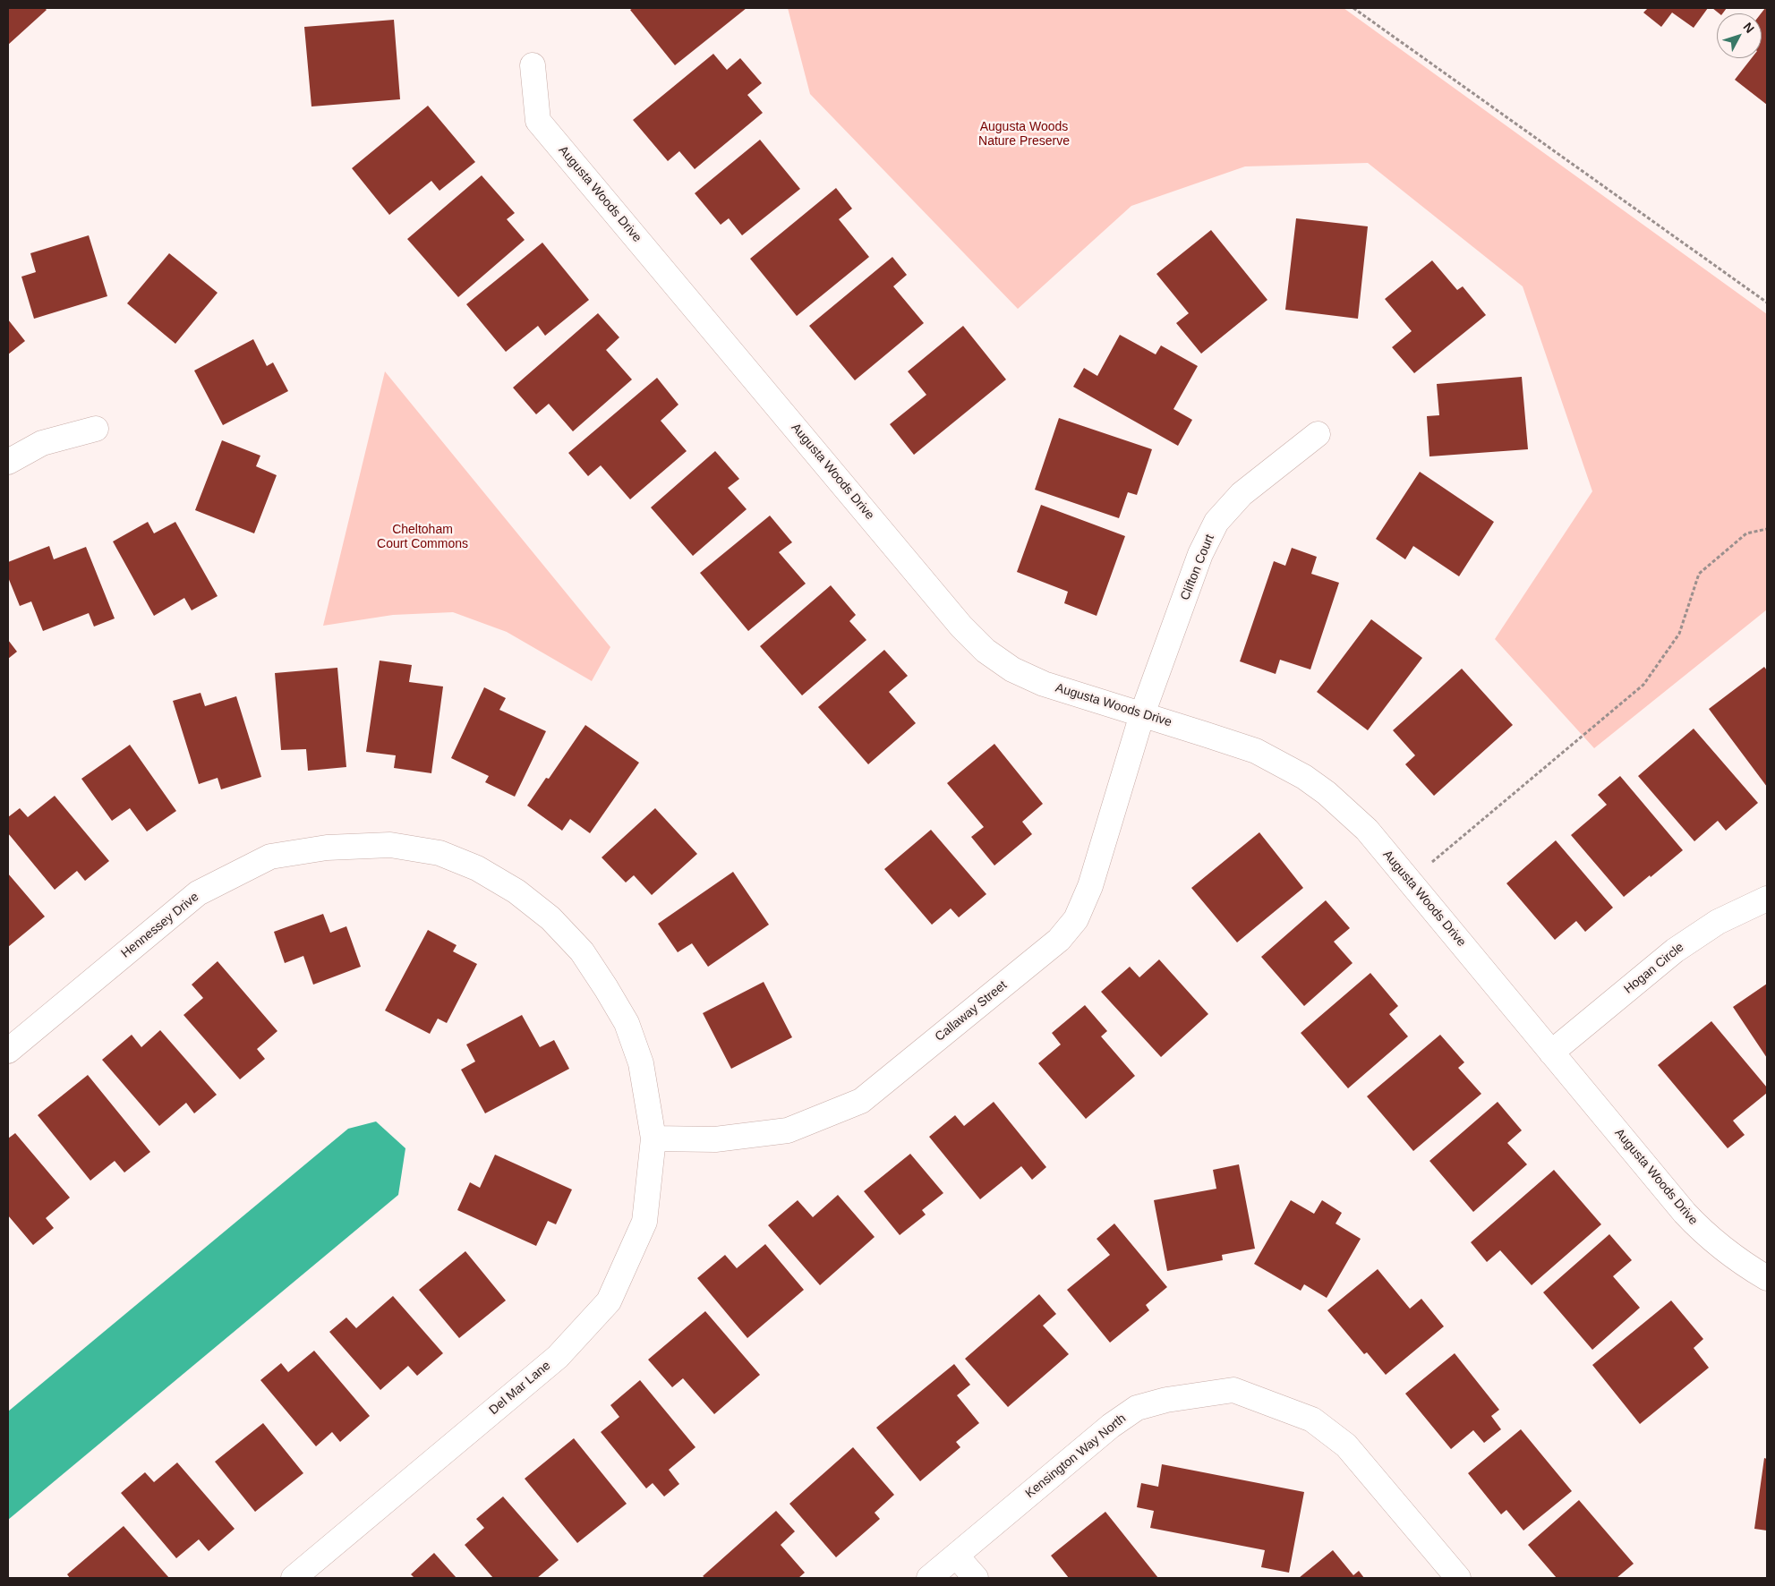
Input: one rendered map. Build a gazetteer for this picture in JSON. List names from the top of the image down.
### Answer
{
  "streets": {
    "street": [
      "Augusta Woods Drive",
      "Clifton Court",
      "Hennessey Drive",
      "Hogan Circle",
      "Callaway Street",
      "Del Mar Lane",
      "Kensington Way North"
    ]
  },
  "crossings": [
    ["Augusta Woods Drive", "Clifton Court"],
    ["Augusta Woods Drive", "Hogan Circle"],
    ["Augusta Woods Drive", "Callaway Street"],
    ["Clifton Court", "Callaway Street"],
    ["Hennessey Drive", "Callaway Street"],
    ["Hennessey Drive", "Del Mar Lane"],
    ["Callaway Street", "Del Mar Lane"]
  ],
  "parks": ["Augusta Woods Nature Preserve", "Cheltoham Court Commons"],
  "north": "top right"
}
